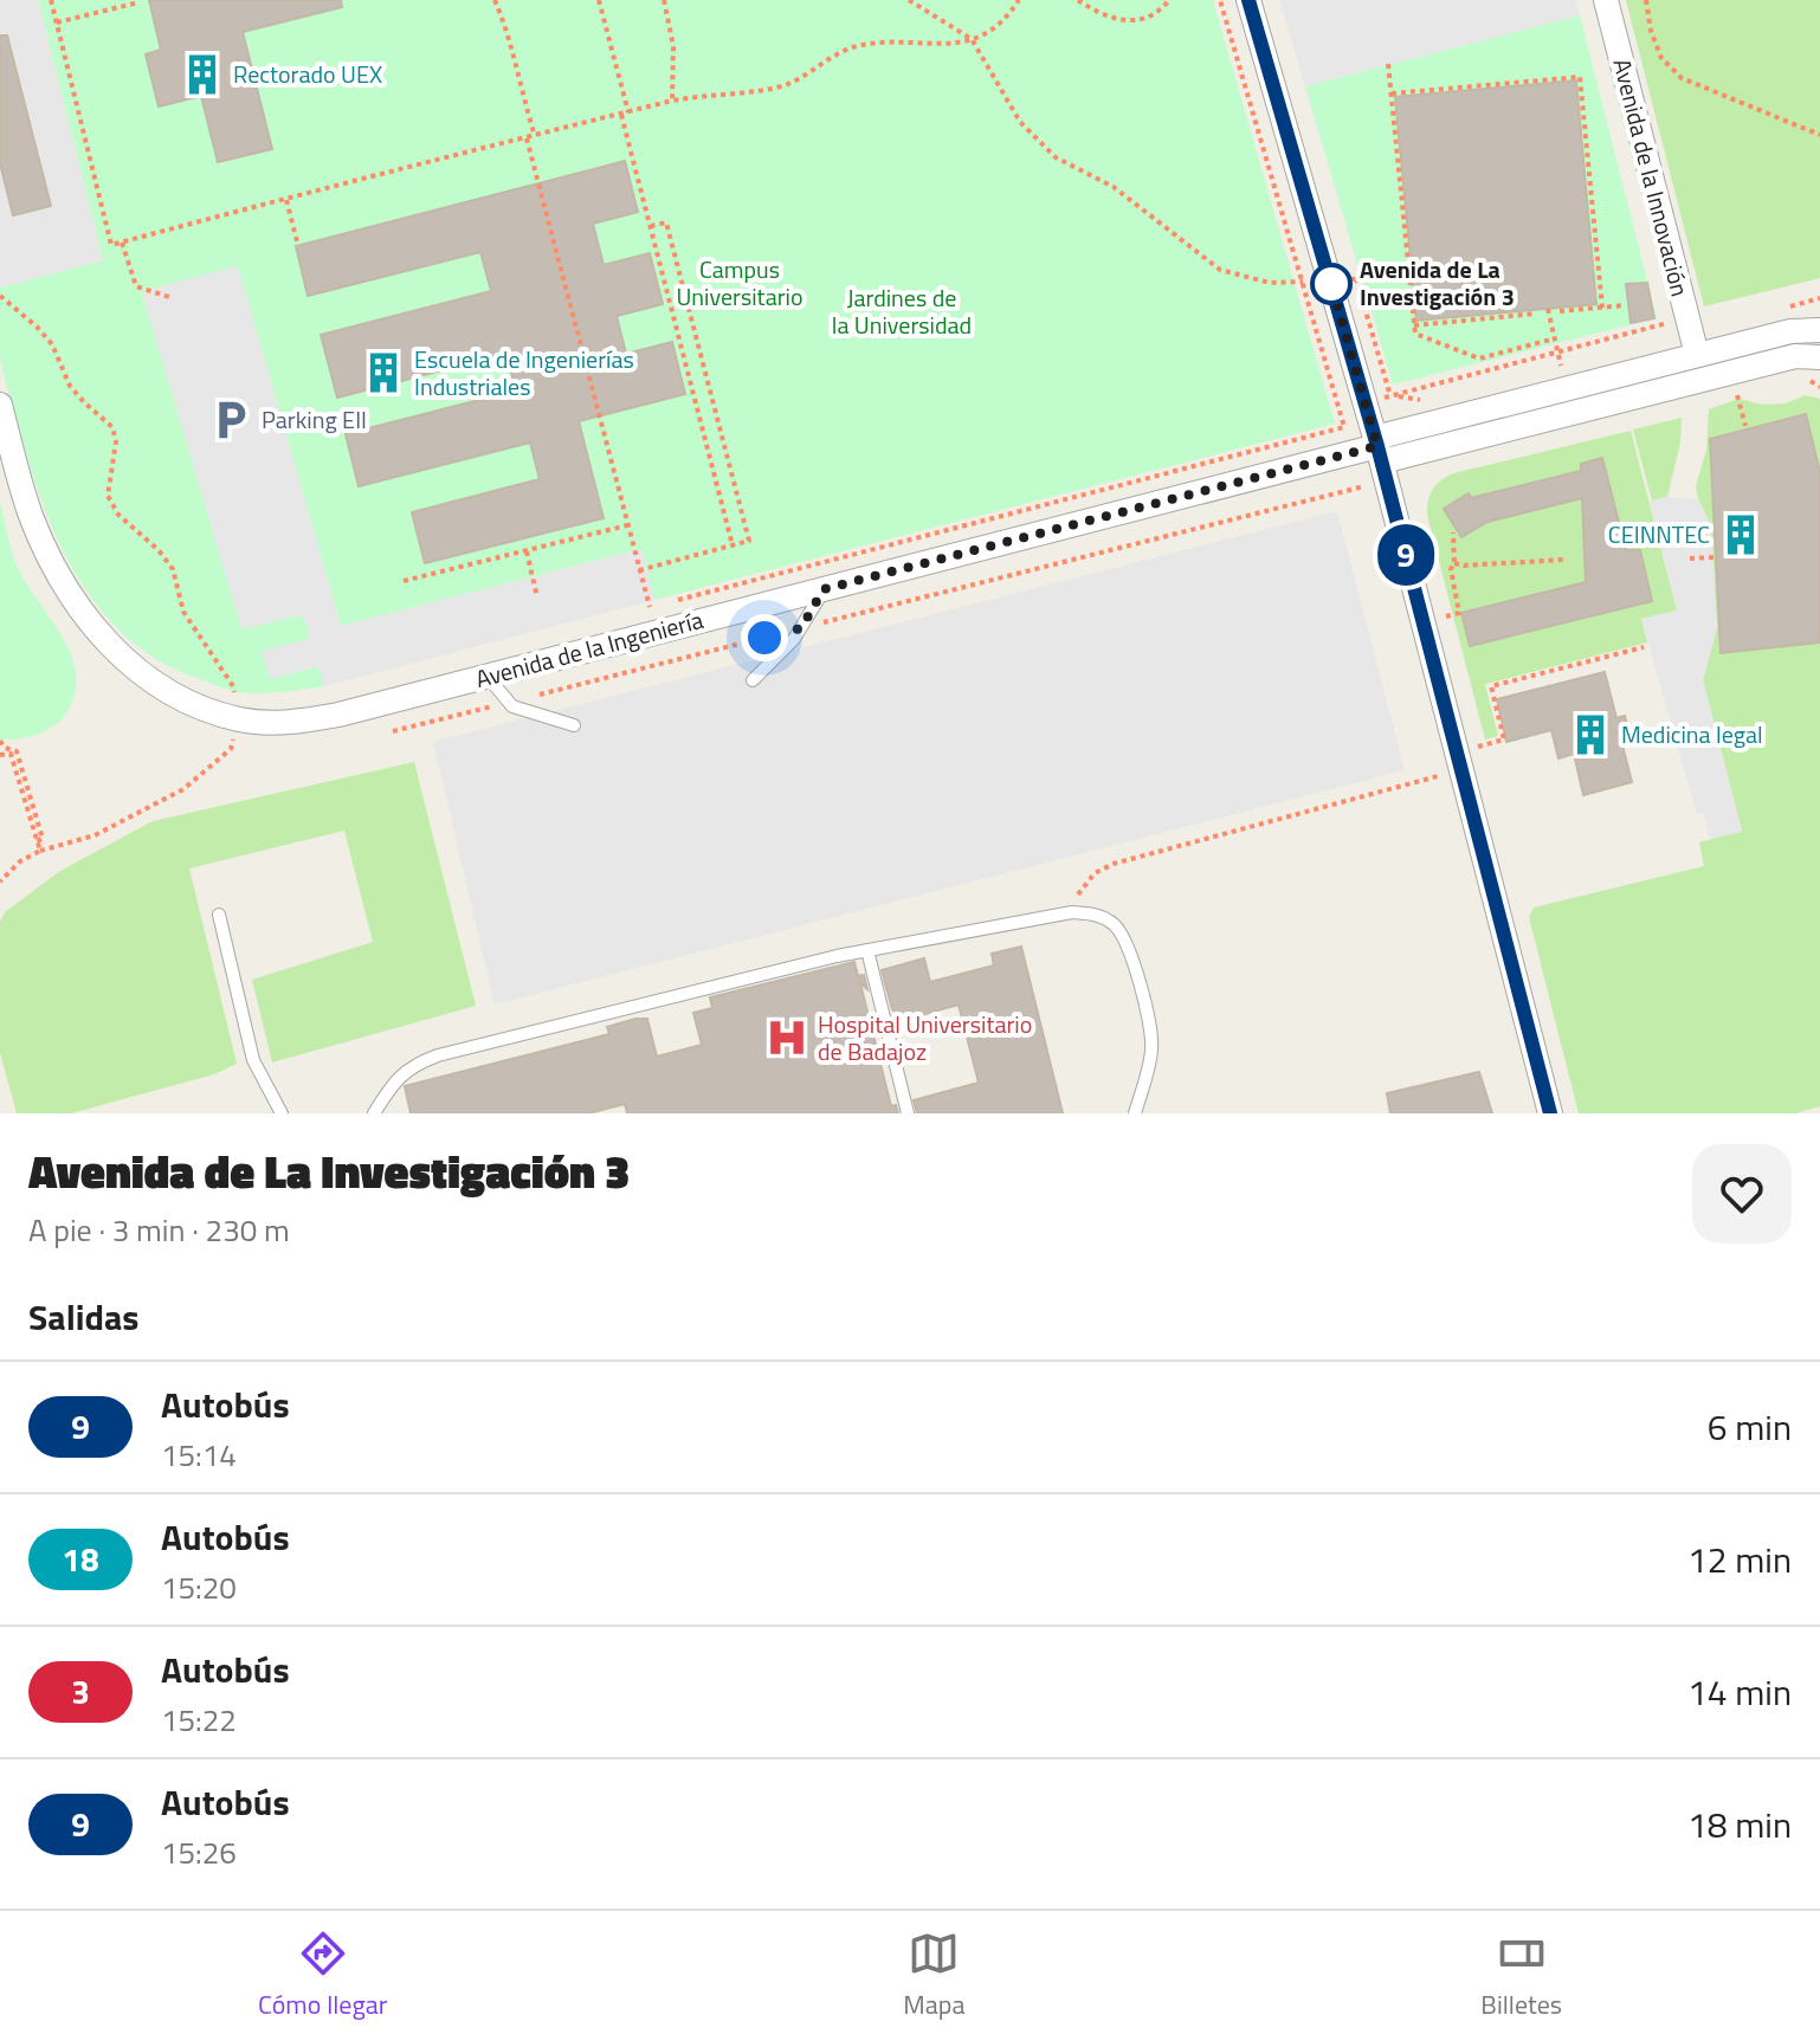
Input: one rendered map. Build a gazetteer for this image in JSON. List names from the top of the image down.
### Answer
{
  "streets": {
    "street": ["Avenida de la Innovación", "Avenida de la Ingeniería"]
  },
  "parks": ["Campus Universitario", "Jardines de la Universidad"],
  "places": {
    "building": [
      "Rectorado UEX",
      "Escuela de Ingenierías Industriales",
      "CEINNTEC",
      "Medicina legal"
    ],
    "other": ["Avenida de La Investigación 3"],
    "parking": ["Parking EII"],
    "hospital": ["Hospital Universitario de Badajoz"]
  },
  "lines": ["bus line 9"],
  "page": {
    "on_map": "9",
    "heading": [
      ["Avenida de La Investigación 3", "A pie · 3 min · 230 m"],
      "Salidas"
    ],
    "list": [
      {
        "mark": "9",
        "name": "Autobús",
        "note": "15:14",
        "value": "6 min"
      },
      {
        "mark": "18",
        "name": "Autobús",
        "note": "15:20",
        "value": "12 min"
      },
      {
        "mark": "3",
        "name": "Autobús",
        "note": "15:22",
        "value": "14 min"
      },
      {
        "mark": "9",
        "name": "Autobús",
        "note": "15:26",
        "value": "18 min"
      }
    ],
    "tabs": ["Cómo llegar", "Mapa", "Billetes"]
  }
}
